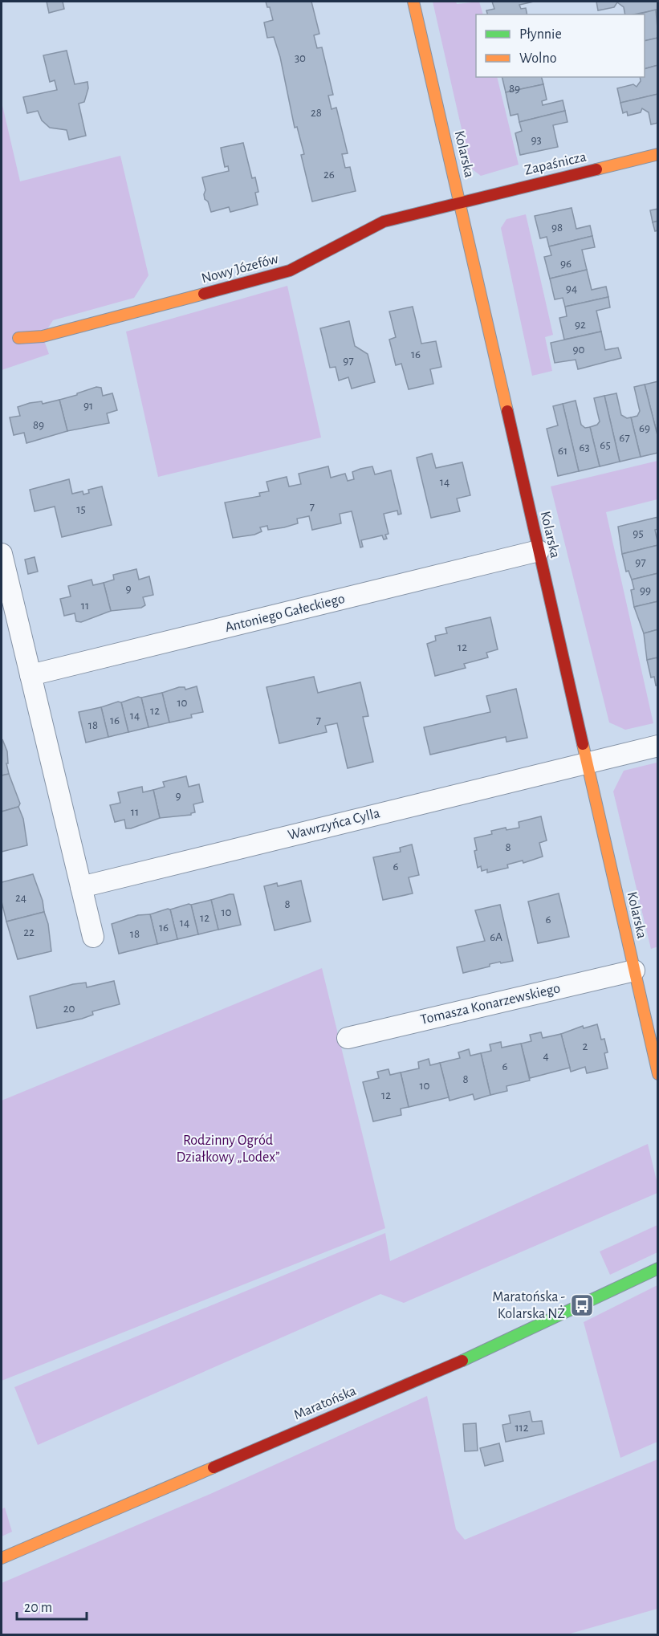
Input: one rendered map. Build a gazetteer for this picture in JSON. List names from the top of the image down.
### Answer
{
  "streets": {
    "street": [
      "Kolarska",
      "Zapaśnicza",
      "Nowy Józefów",
      "Antoniego Gałeckiego",
      "Wawrzyńca Cylla",
      "Tomasza Konarzewskiego",
      "Maratońska"
    ]
  },
  "crossings": [
    ["Kolarska", "Zapaśnicza"],
    ["Kolarska", "Nowy Józefów"],
    ["Kolarska", "Antoniego Gałeckiego"],
    ["Kolarska", "Wawrzyńca Cylla"],
    ["Kolarska", "Tomasza Konarzewskiego"],
    ["Zapaśnicza", "Nowy Józefów"]
  ],
  "parks": ["Rodzinny Ogród Działkowy „Lodex”"],
  "places": {
    "bus stop": ["Maratońska - Kolarska NŻ"]
  },
  "house_numbers": [
    "30",
    "89",
    "28",
    "93",
    "26",
    "98",
    "96",
    "94",
    "92",
    "90",
    "16",
    "97",
    "91",
    "89",
    "69",
    "67",
    "65",
    "63",
    "61",
    "14",
    "7",
    "15",
    "95",
    "97",
    "9",
    "99",
    "11",
    "12",
    "10",
    "12",
    "14",
    "16",
    "7",
    "18",
    "9",
    "11",
    "8",
    "6",
    "24",
    "8",
    "10",
    "12",
    "6",
    "14",
    "16",
    "22",
    "18",
    "6A",
    "20",
    "2",
    "4",
    "6",
    "8",
    "10",
    "12",
    "112"
  ],
  "legend": ["Płynnie", "Wolno"],
  "scale_bar": "20 m"
}
